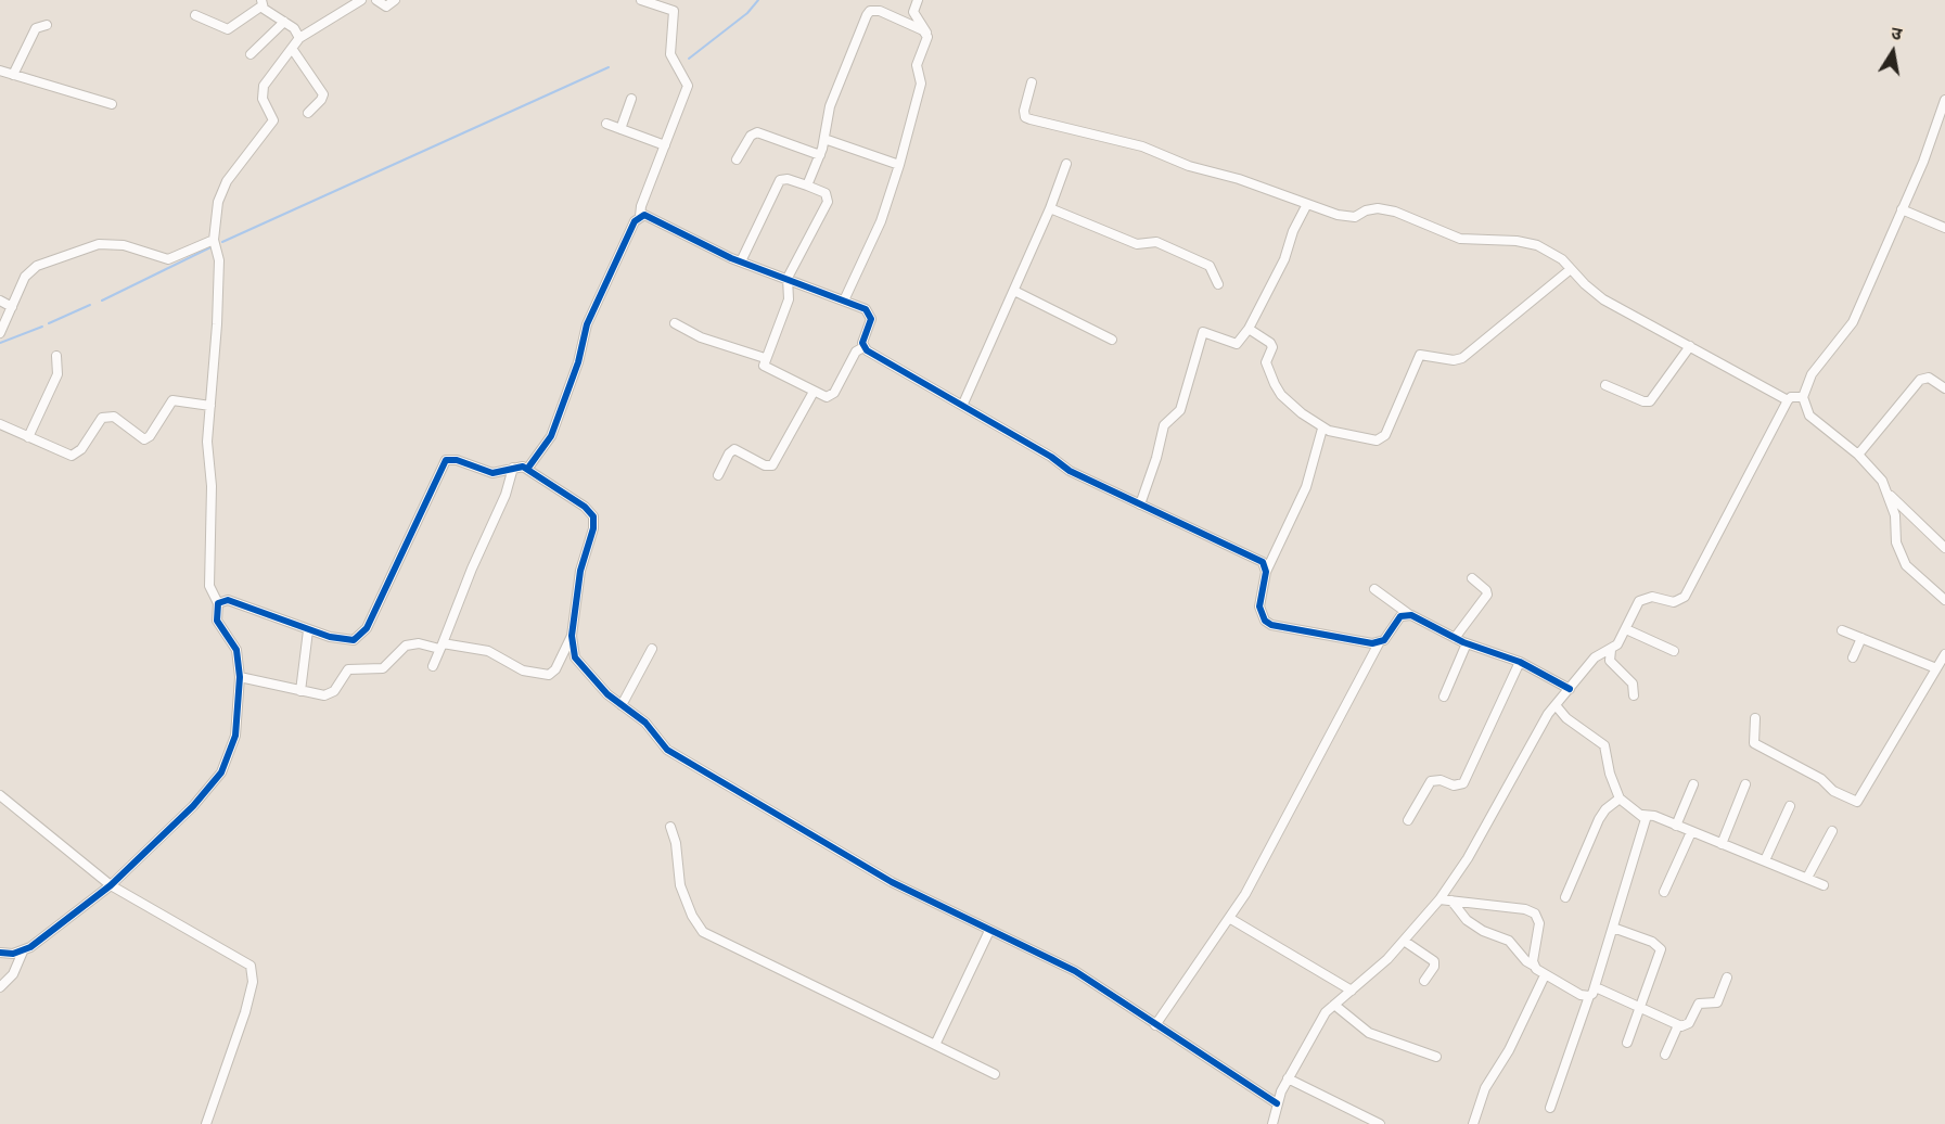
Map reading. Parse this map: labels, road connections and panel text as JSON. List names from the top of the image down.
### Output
{
  "north": "top"
}
